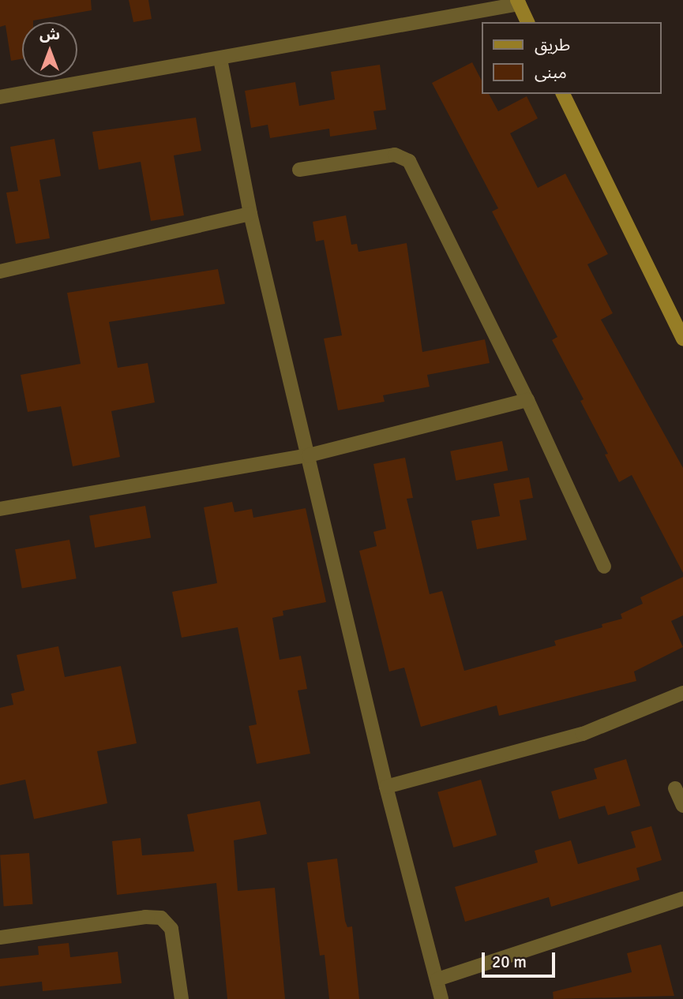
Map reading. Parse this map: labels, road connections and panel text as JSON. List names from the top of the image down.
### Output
{
  "legend": ["طريق", "مبنى"],
  "scale_bar": "20 m",
  "north": "top"
}
